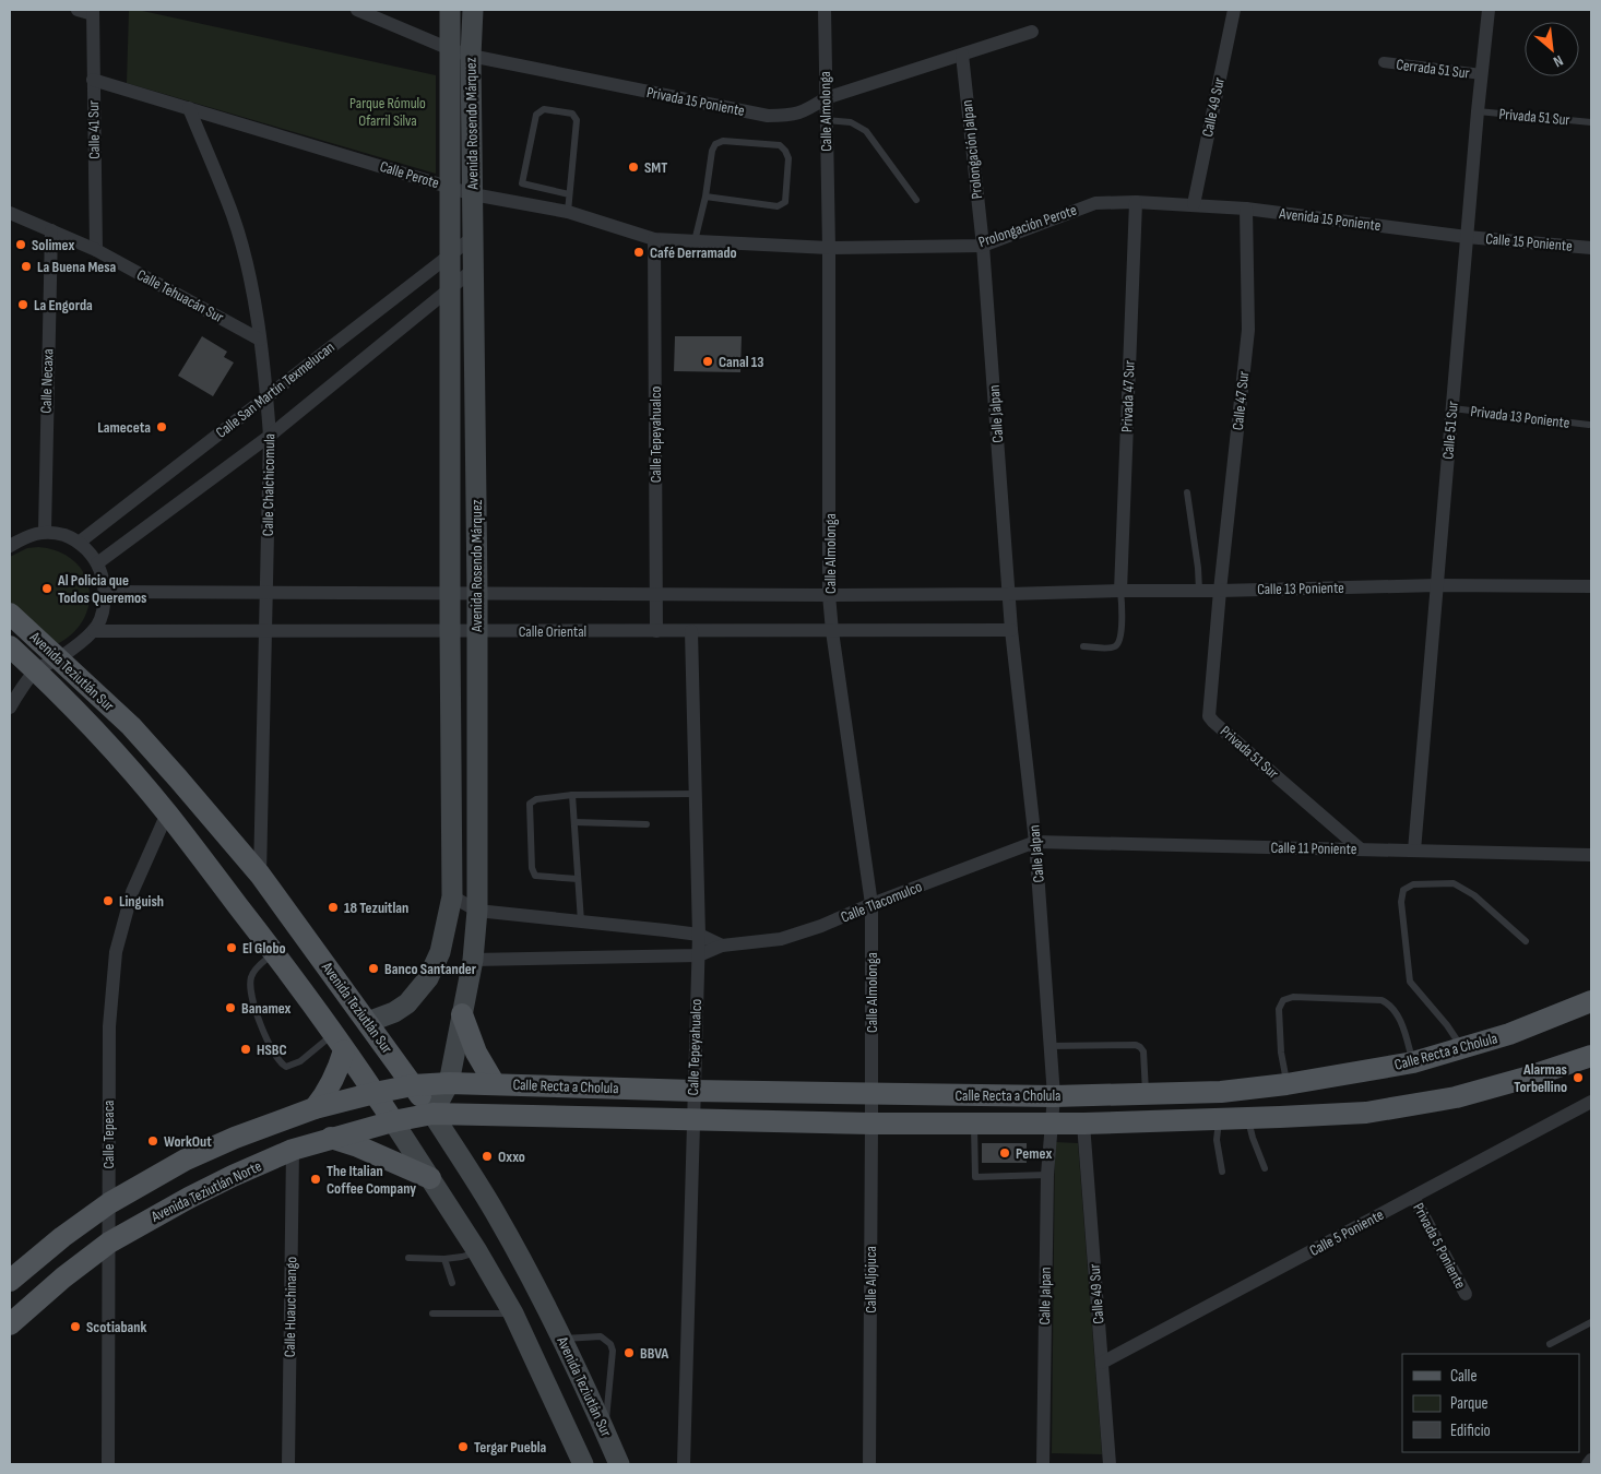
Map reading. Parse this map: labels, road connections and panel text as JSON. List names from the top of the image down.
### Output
{
  "streets": {
    "main road": [
      "Avenida Rosendo Márquez",
      "Avenida Teziutlán Sur",
      "Calle Recta a Cholula",
      "Avenida Teziutlán Norte"
    ],
    "street": [
      "Cerrada 51 Sur",
      "Privada 15 Poniente",
      "Calle 49 Sur",
      "Calle Almolonga",
      "Privada 51 Sur",
      "Calle 41 Sur",
      "Prolongación Jalpan",
      "Calle Perote",
      "Avenida 15 Poniente",
      "Prolongación Perote",
      "Calle 15 Poniente",
      "Calle Tehuacán Sur",
      "Calle Necaxa",
      "Calle San Martín Texmelucan",
      "Privada 47 Sur",
      "Calle 47 Sur",
      "Calle Jalpan",
      "Calle 51 Sur",
      "Calle Tepeyahualco",
      "Calle Chalchicomula",
      "Calle 13 Poniente",
      "Calle Oriental",
      "Calle 11 Poniente",
      "Calle Tlacomulco",
      "Calle Tepeaca",
      "Calle 5 Poniente",
      "Privada 5 Poniente",
      "Calle Aljojuca",
      "Calle Huauchinango"
    ],
    "lane": ["Privada 13 Poniente"]
  },
  "crossings": [
    ["Cerrada 51 Sur", "Calle 51 Sur"],
    ["Privada 15 Poniente", "Calle Almolonga"],
    ["Privada 15 Poniente", "Avenida Rosendo Márquez"],
    ["Privada 15 Poniente", "Prolongación Jalpan"],
    ["Calle 49 Sur", "Avenida 15 Poniente"],
    ["Calle 49 Sur", "Prolongación Perote"],
    ["Calle 49 Sur", "Calle Recta a Cholula"],
    ["Calle 49 Sur", "Calle 5 Poniente"],
    ["Calle Almolonga", "Calle Perote"],
    ["Calle Almolonga", "Prolongación Perote"],
    ["Calle Almolonga", "Calle Oriental"],
    ["Calle Almolonga", "Calle Tlacomulco"],
    ["Calle Almolonga", "Calle Recta a Cholula"],
    ["Calle Almolonga", "Calle Aljojuca"],
    ["Privada 51 Sur", "Calle 47 Sur"],
    ["Privada 51 Sur", "Calle 51 Sur"],
    ["Privada 51 Sur", "Calle 13 Poniente"],
    ["Privada 51 Sur", "Calle 11 Poniente"],
    ["Avenida Rosendo Márquez", "Calle Perote"],
    ["Avenida Rosendo Márquez", "Calle San Martín Texmelucan"],
    ["Avenida Rosendo Márquez", "Calle Oriental"],
    ["Avenida Rosendo Márquez", "Avenida Teziutlán Sur"],
    ["Avenida Rosendo Márquez", "Calle Tlacomulco"],
    ["Avenida Rosendo Márquez", "Calle Recta a Cholula"],
    ["Avenida Rosendo Márquez", "Avenida Teziutlán Norte"],
    ["Calle 41 Sur", "Calle Perote"],
    ["Calle 41 Sur", "Calle Tehuacán Sur"],
    ["Prolongación Jalpan", "Prolongación Perote"],
    ["Prolongación Jalpan", "Calle Jalpan"],
    ["Calle Perote", "Prolongación Perote"],
    ["Calle Perote", "Calle Tepeyahualco"],
    ["Calle Perote", "Calle Chalchicomula"],
    ["Avenida 15 Poniente", "Prolongación Perote"],
    ["Avenida 15 Poniente", "Calle 15 Poniente"],
    ["Avenida 15 Poniente", "Calle 47 Sur"],
    ["Avenida 15 Poniente", "Calle 51 Sur"],
    ["Prolongación Perote", "Privada 47 Sur"],
    ["Prolongación Perote", "Calle Jalpan"],
    ["Calle 15 Poniente", "Calle 51 Sur"],
    ["Calle Tehuacán Sur", "Calle Necaxa"],
    ["Calle Tehuacán Sur", "Calle Chalchicomula"],
    ["Calle San Martín Texmelucan", "Calle Chalchicomula"],
    ["Privada 47 Sur", "Calle 13 Poniente"],
    ["Calle 47 Sur", "Calle 13 Poniente"],
    ["Calle Jalpan", "Calle 13 Poniente"],
    ["Calle Jalpan", "Calle Oriental"],
    ["Calle Jalpan", "Calle 11 Poniente"],
    ["Calle Jalpan", "Calle Tlacomulco"],
    ["Calle Jalpan", "Calle Recta a Cholula"],
    ["Privada 13 Poniente", "Calle 51 Sur"],
    ["Calle 51 Sur", "Calle 13 Poniente"],
    ["Calle 51 Sur", "Calle 11 Poniente"],
    ["Calle Tepeyahualco", "Calle Oriental"],
    ["Calle Tepeyahualco", "Calle Tlacomulco"],
    ["Calle Tepeyahualco", "Calle Recta a Cholula"],
    ["Calle Chalchicomula", "Calle Oriental"],
    ["Calle Chalchicomula", "Avenida Teziutlán Sur"],
    ["Avenida Teziutlán Sur", "Calle Recta a Cholula"],
    ["Avenida Teziutlán Sur", "Calle Tepeaca"],
    ["Avenida Teziutlán Sur", "Avenida Teziutlán Norte"],
    ["Calle 11 Poniente", "Calle Tlacomulco"],
    ["Calle Recta a Cholula", "Avenida Teziutlán Norte"],
    ["Calle Recta a Cholula", "Calle Aljojuca"],
    ["Calle Tepeaca", "Avenida Teziutlán Norte"],
    ["Avenida Teziutlán Norte", "Calle Huauchinango"],
    ["Calle 5 Poniente", "Privada 5 Poniente"]
  ],
  "parks": ["Parque Rómulo Ofarril Silva"],
  "places": [
    "SMT",
    "Solimex",
    "Café Derramado",
    "La Buena Mesa",
    "La Engorda",
    "Canal 13",
    "Lameceta",
    "Al Policia que Todos Queremos",
    "Linguish",
    "18 Tezuitlan",
    "El Globo",
    "Banco Santander",
    "Banamex",
    "HSBC",
    "Alarmas Torbellino",
    "WorkOut",
    "Pemex",
    "Oxxo",
    "The Italian Coffee Company",
    "Scotiabank",
    "BBVA",
    "Tergar Puebla"
  ],
  "legend": ["Calle", "Parque", "Edificio"],
  "north": "bottom right"
}
